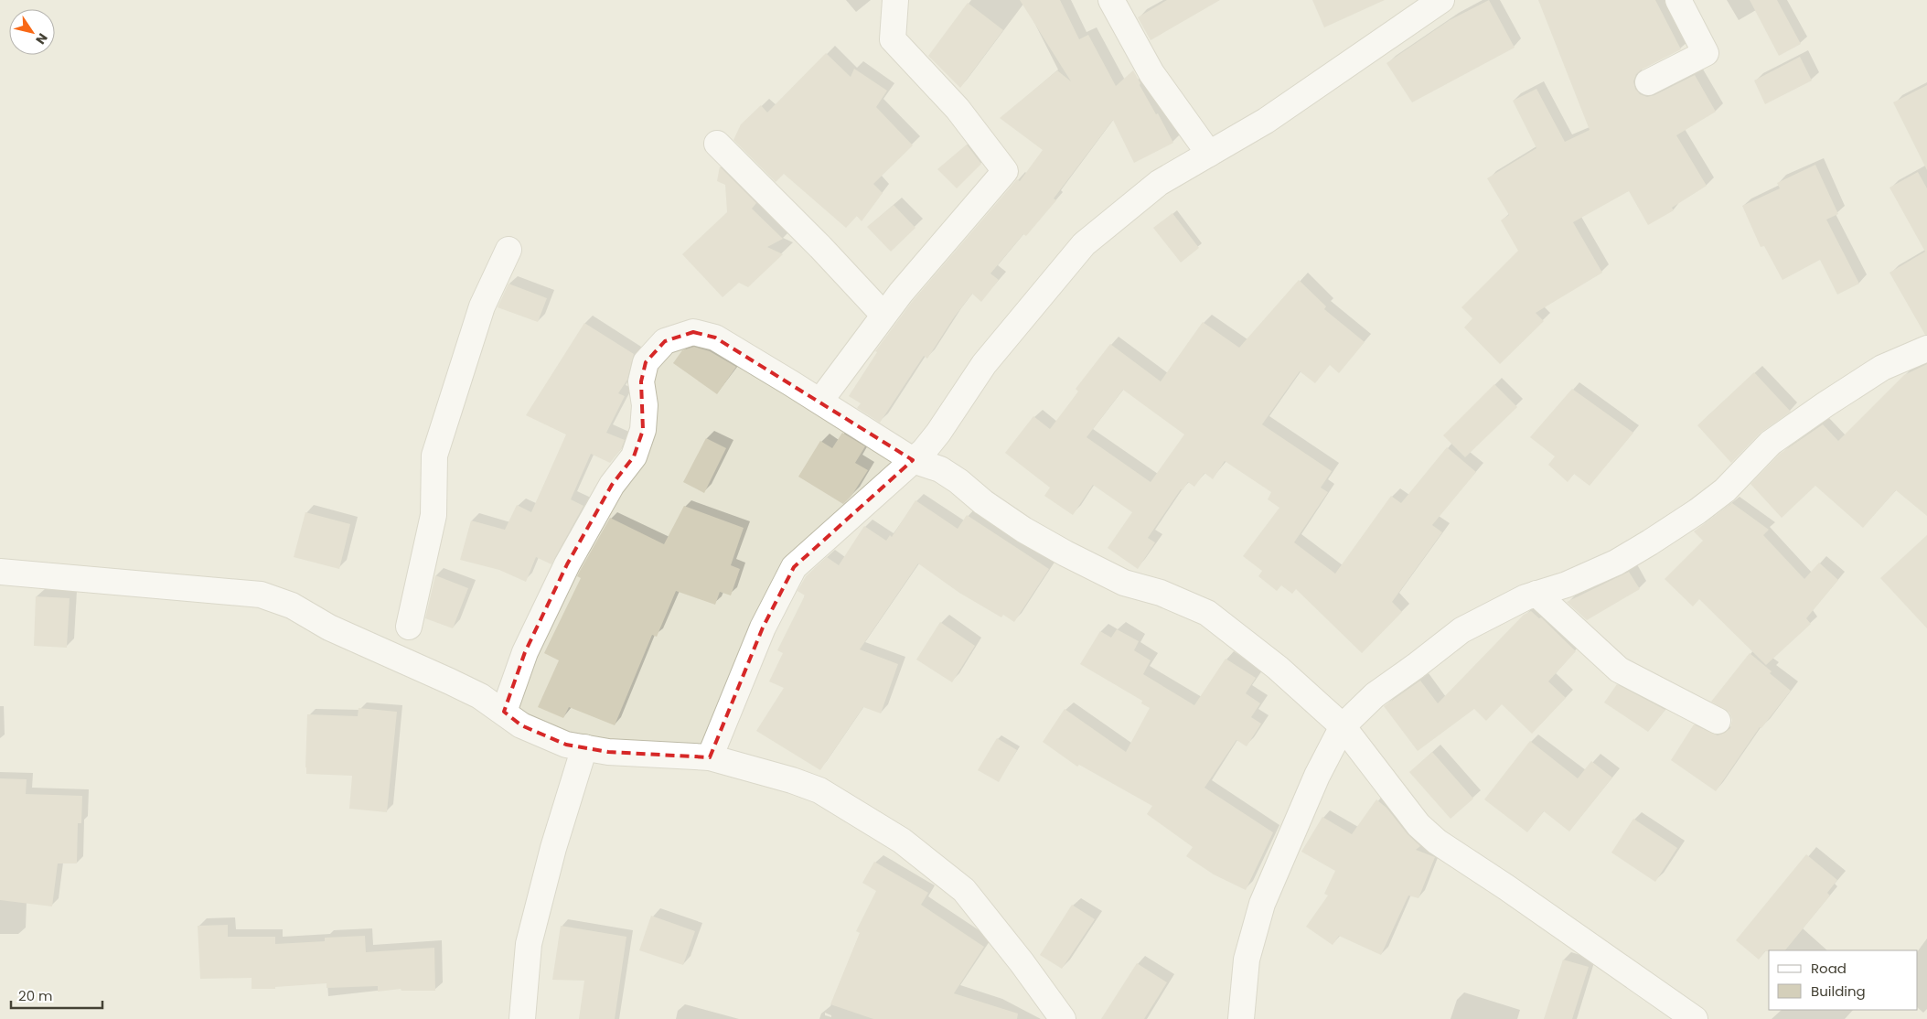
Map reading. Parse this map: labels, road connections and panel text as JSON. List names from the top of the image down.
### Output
{
  "legend": ["Road", "Building"],
  "scale_bar": "20 m",
  "north": "bottom right"
}
